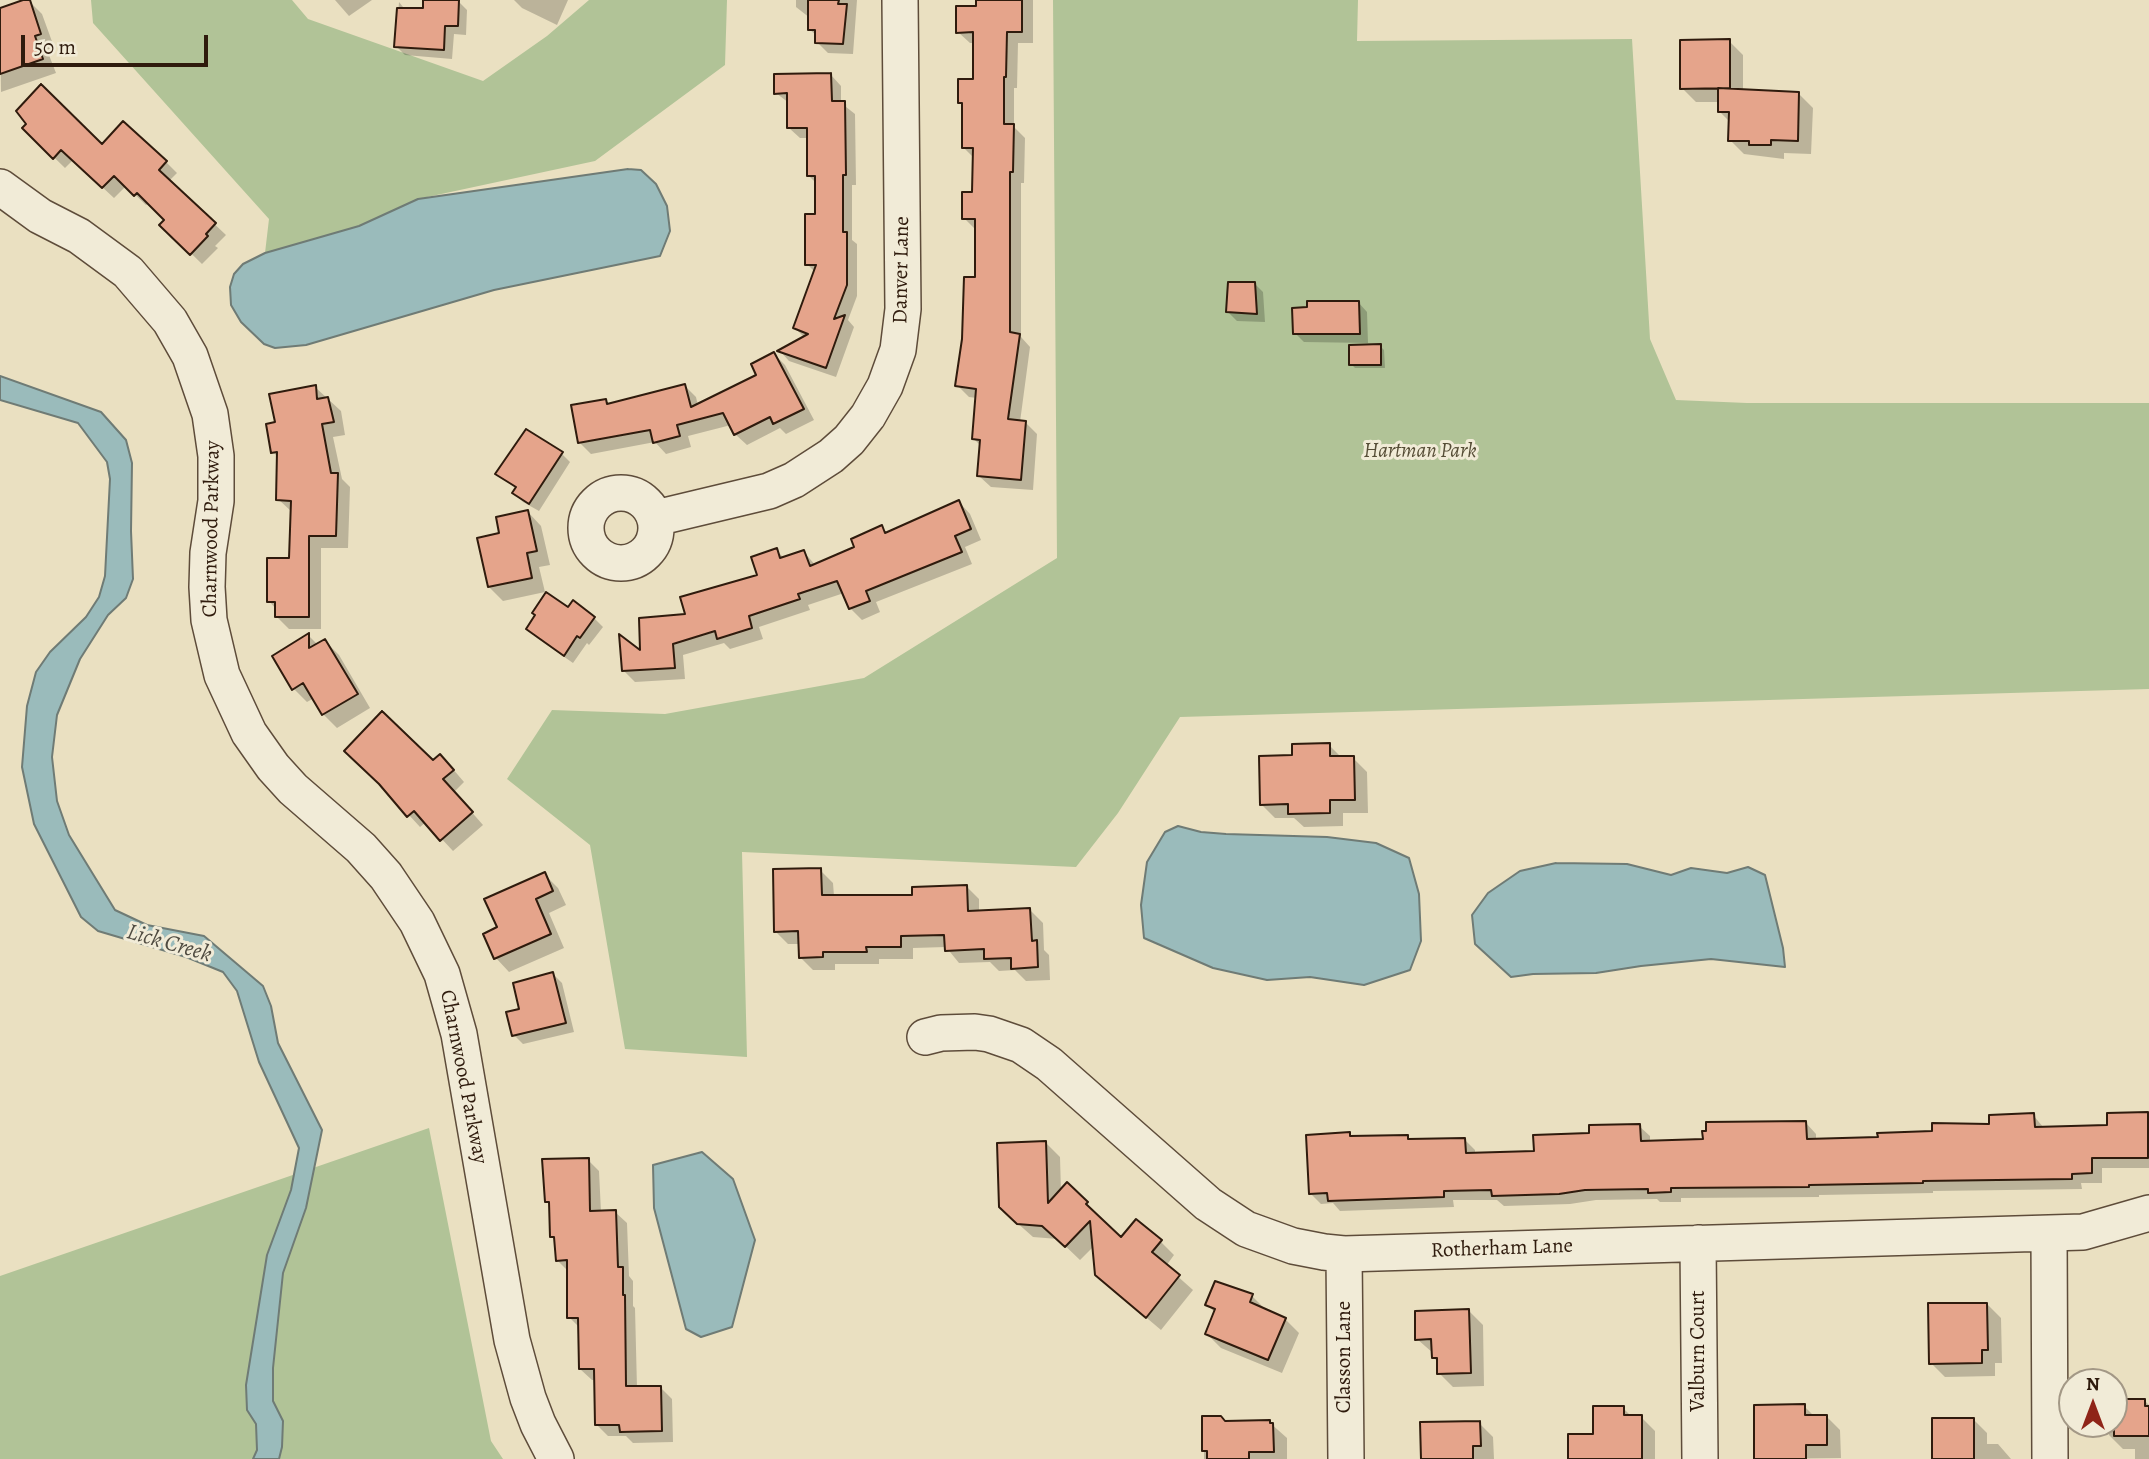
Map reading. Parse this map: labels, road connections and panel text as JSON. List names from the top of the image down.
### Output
{
  "streets": {
    "street": [
      "Danver Lane",
      "Charnwood Parkway",
      "Rotherham Lane",
      "Valburn Court",
      "Classon Lane"
    ]
  },
  "crossings": [
    ["Rotherham Lane", "Valburn Court"],
    ["Rotherham Lane", "Classon Lane"]
  ],
  "water": ["Lick Creek"],
  "parks": ["Hartman Park"],
  "scale_bar": "50 m",
  "north": "top"
}
